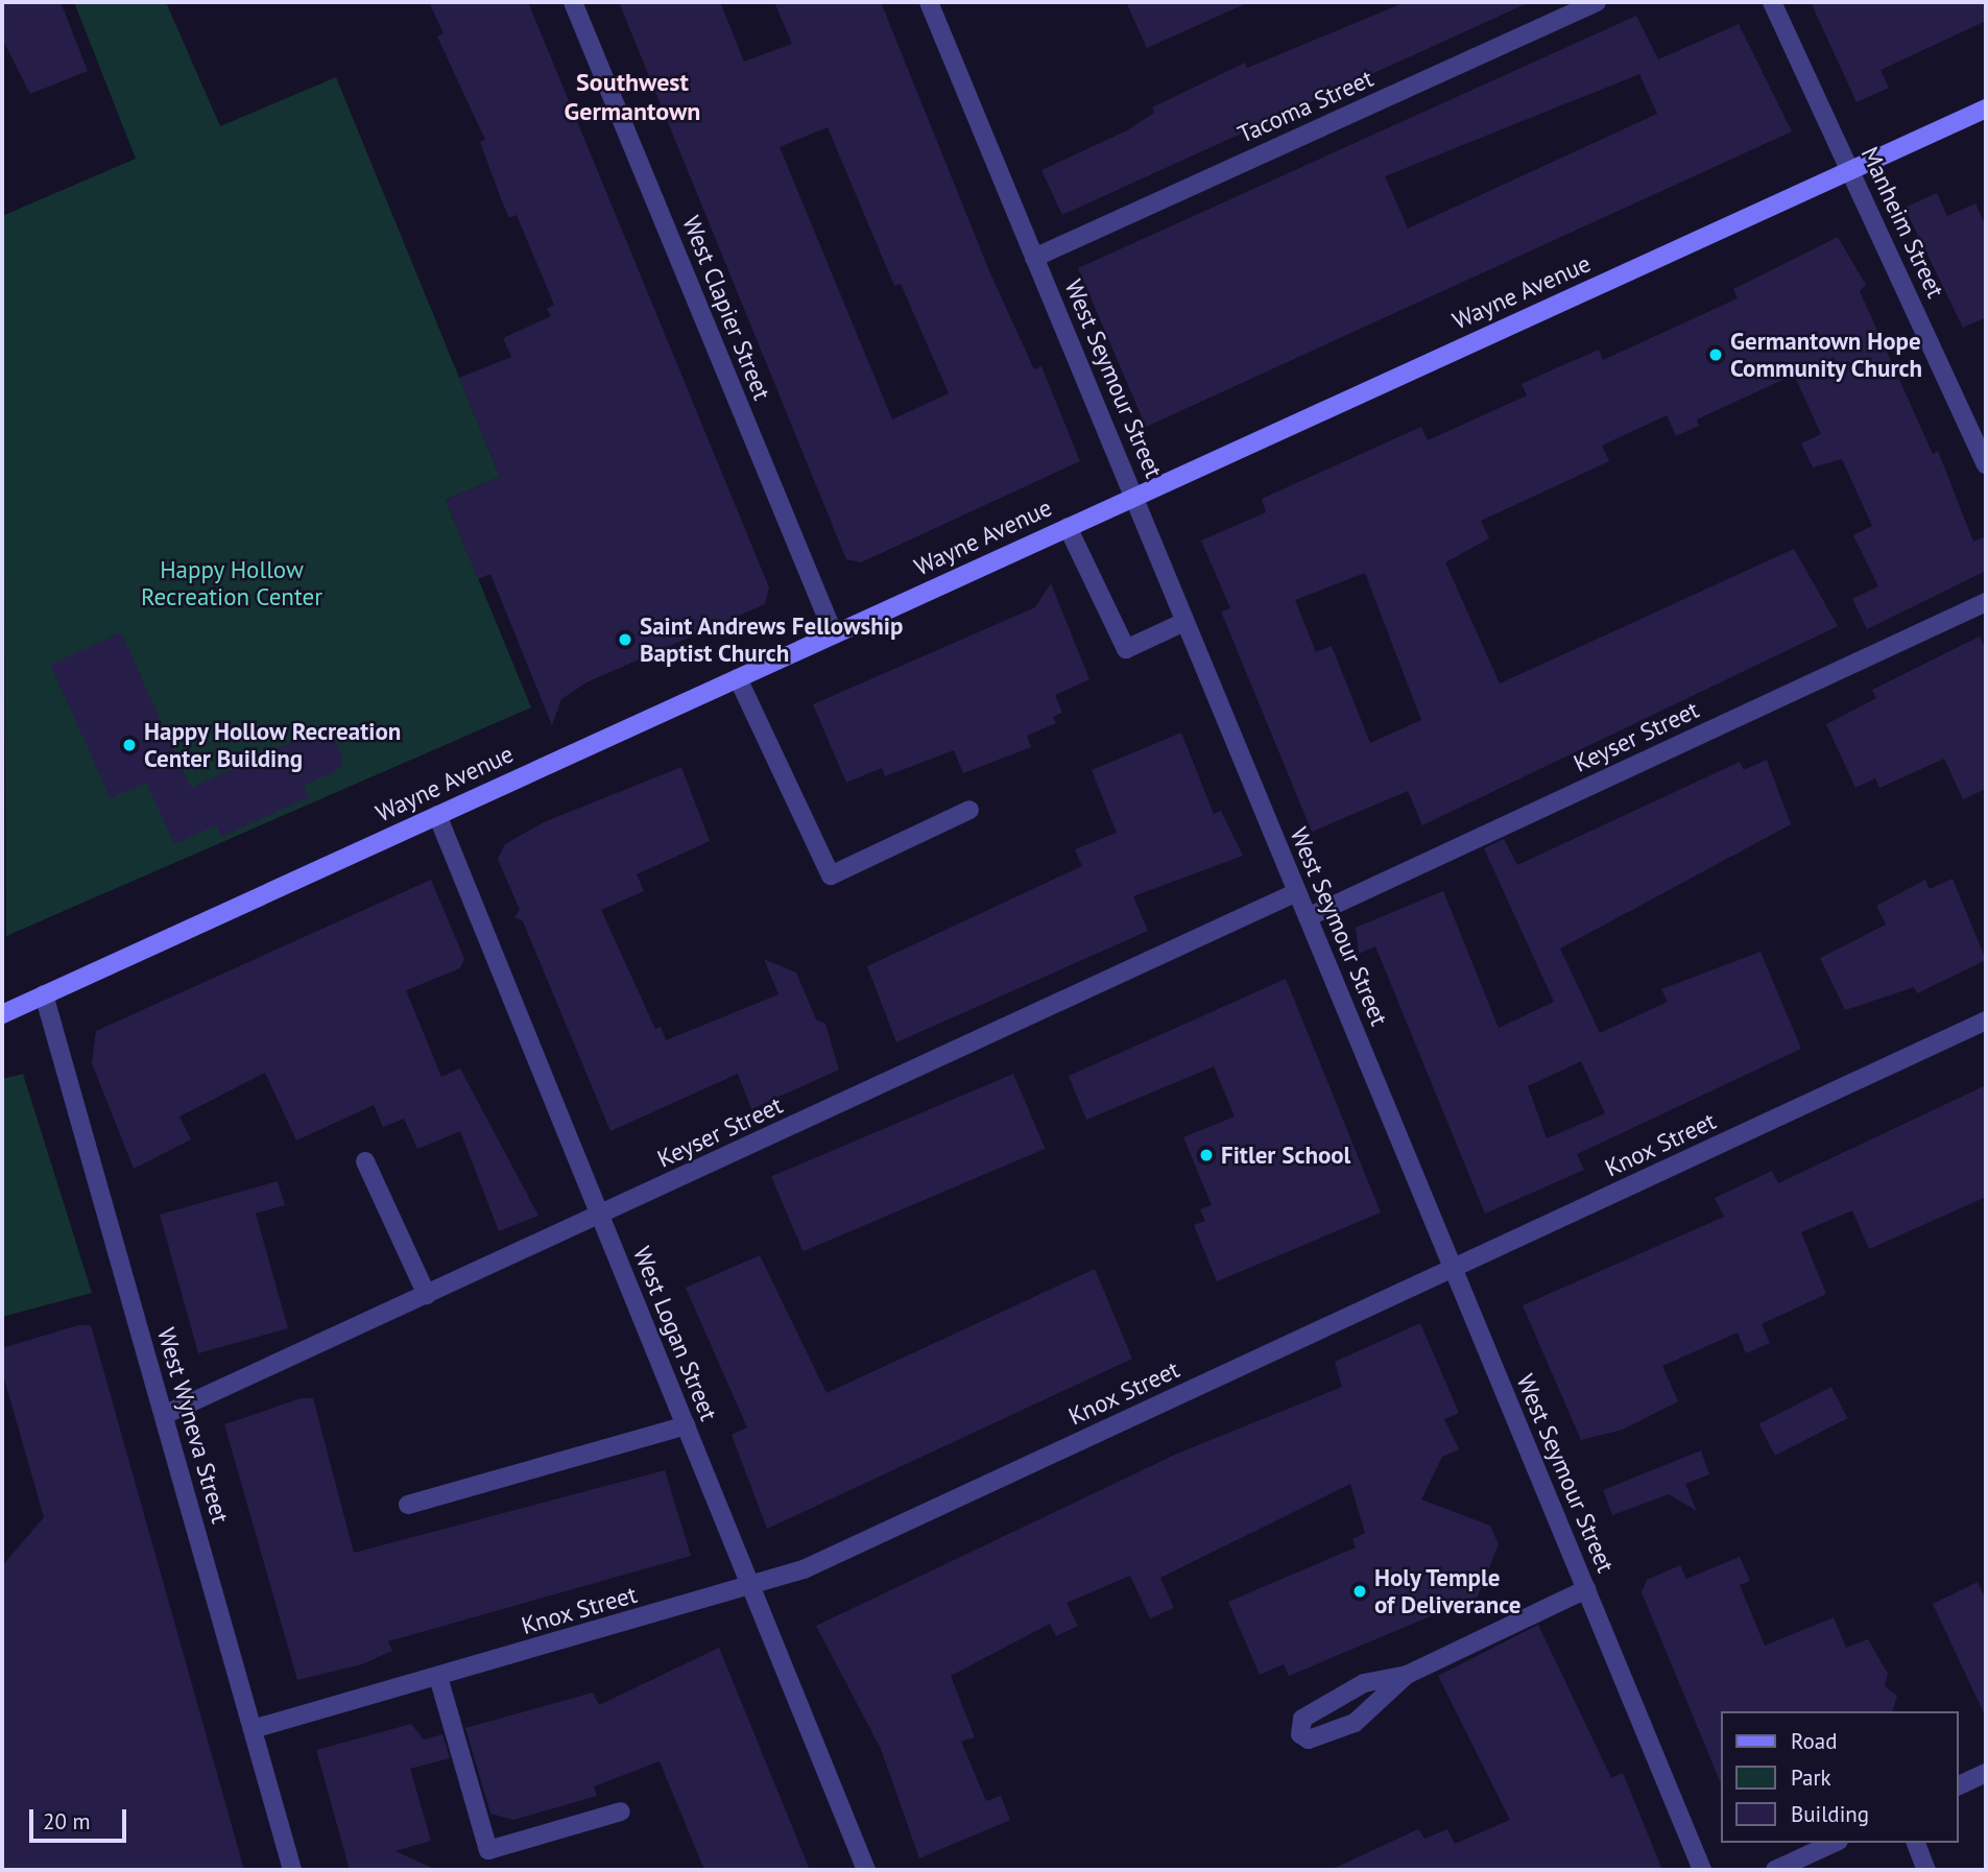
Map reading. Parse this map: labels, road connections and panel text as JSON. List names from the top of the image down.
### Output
{
  "streets": {
    "main road": ["Wayne Avenue"],
    "street": [
      "Tacoma Street",
      "Manheim Street",
      "West Clapier Street",
      "West Seymour Street",
      "Keyser Street",
      "Knox Street",
      "West Logan Street",
      "West Wyneva Street"
    ]
  },
  "crossings": [
    ["Tacoma Street", "West Seymour Street"],
    ["Manheim Street", "Wayne Avenue"],
    ["Wayne Avenue", "West Clapier Street"],
    ["Wayne Avenue", "West Seymour Street"],
    ["Wayne Avenue", "West Logan Street"],
    ["Wayne Avenue", "West Wyneva Street"],
    ["West Seymour Street", "Keyser Street"],
    ["West Seymour Street", "Knox Street"],
    ["Keyser Street", "West Logan Street"],
    ["Keyser Street", "West Wyneva Street"],
    ["Knox Street", "West Logan Street"],
    ["Knox Street", "West Wyneva Street"]
  ],
  "districts": ["Southwest Germantown"],
  "parks": ["Happy Hollow Recreation Center"],
  "places": [
    "Germantown Hope Community Church",
    "Saint Andrews Fellowship Baptist Church",
    "Happy Hollow Recreation Center Building",
    "Fitler School",
    "Holy Temple of Deliverance"
  ],
  "legend": ["Road", "Park", "Building"],
  "scale_bar": "20 m"
}
